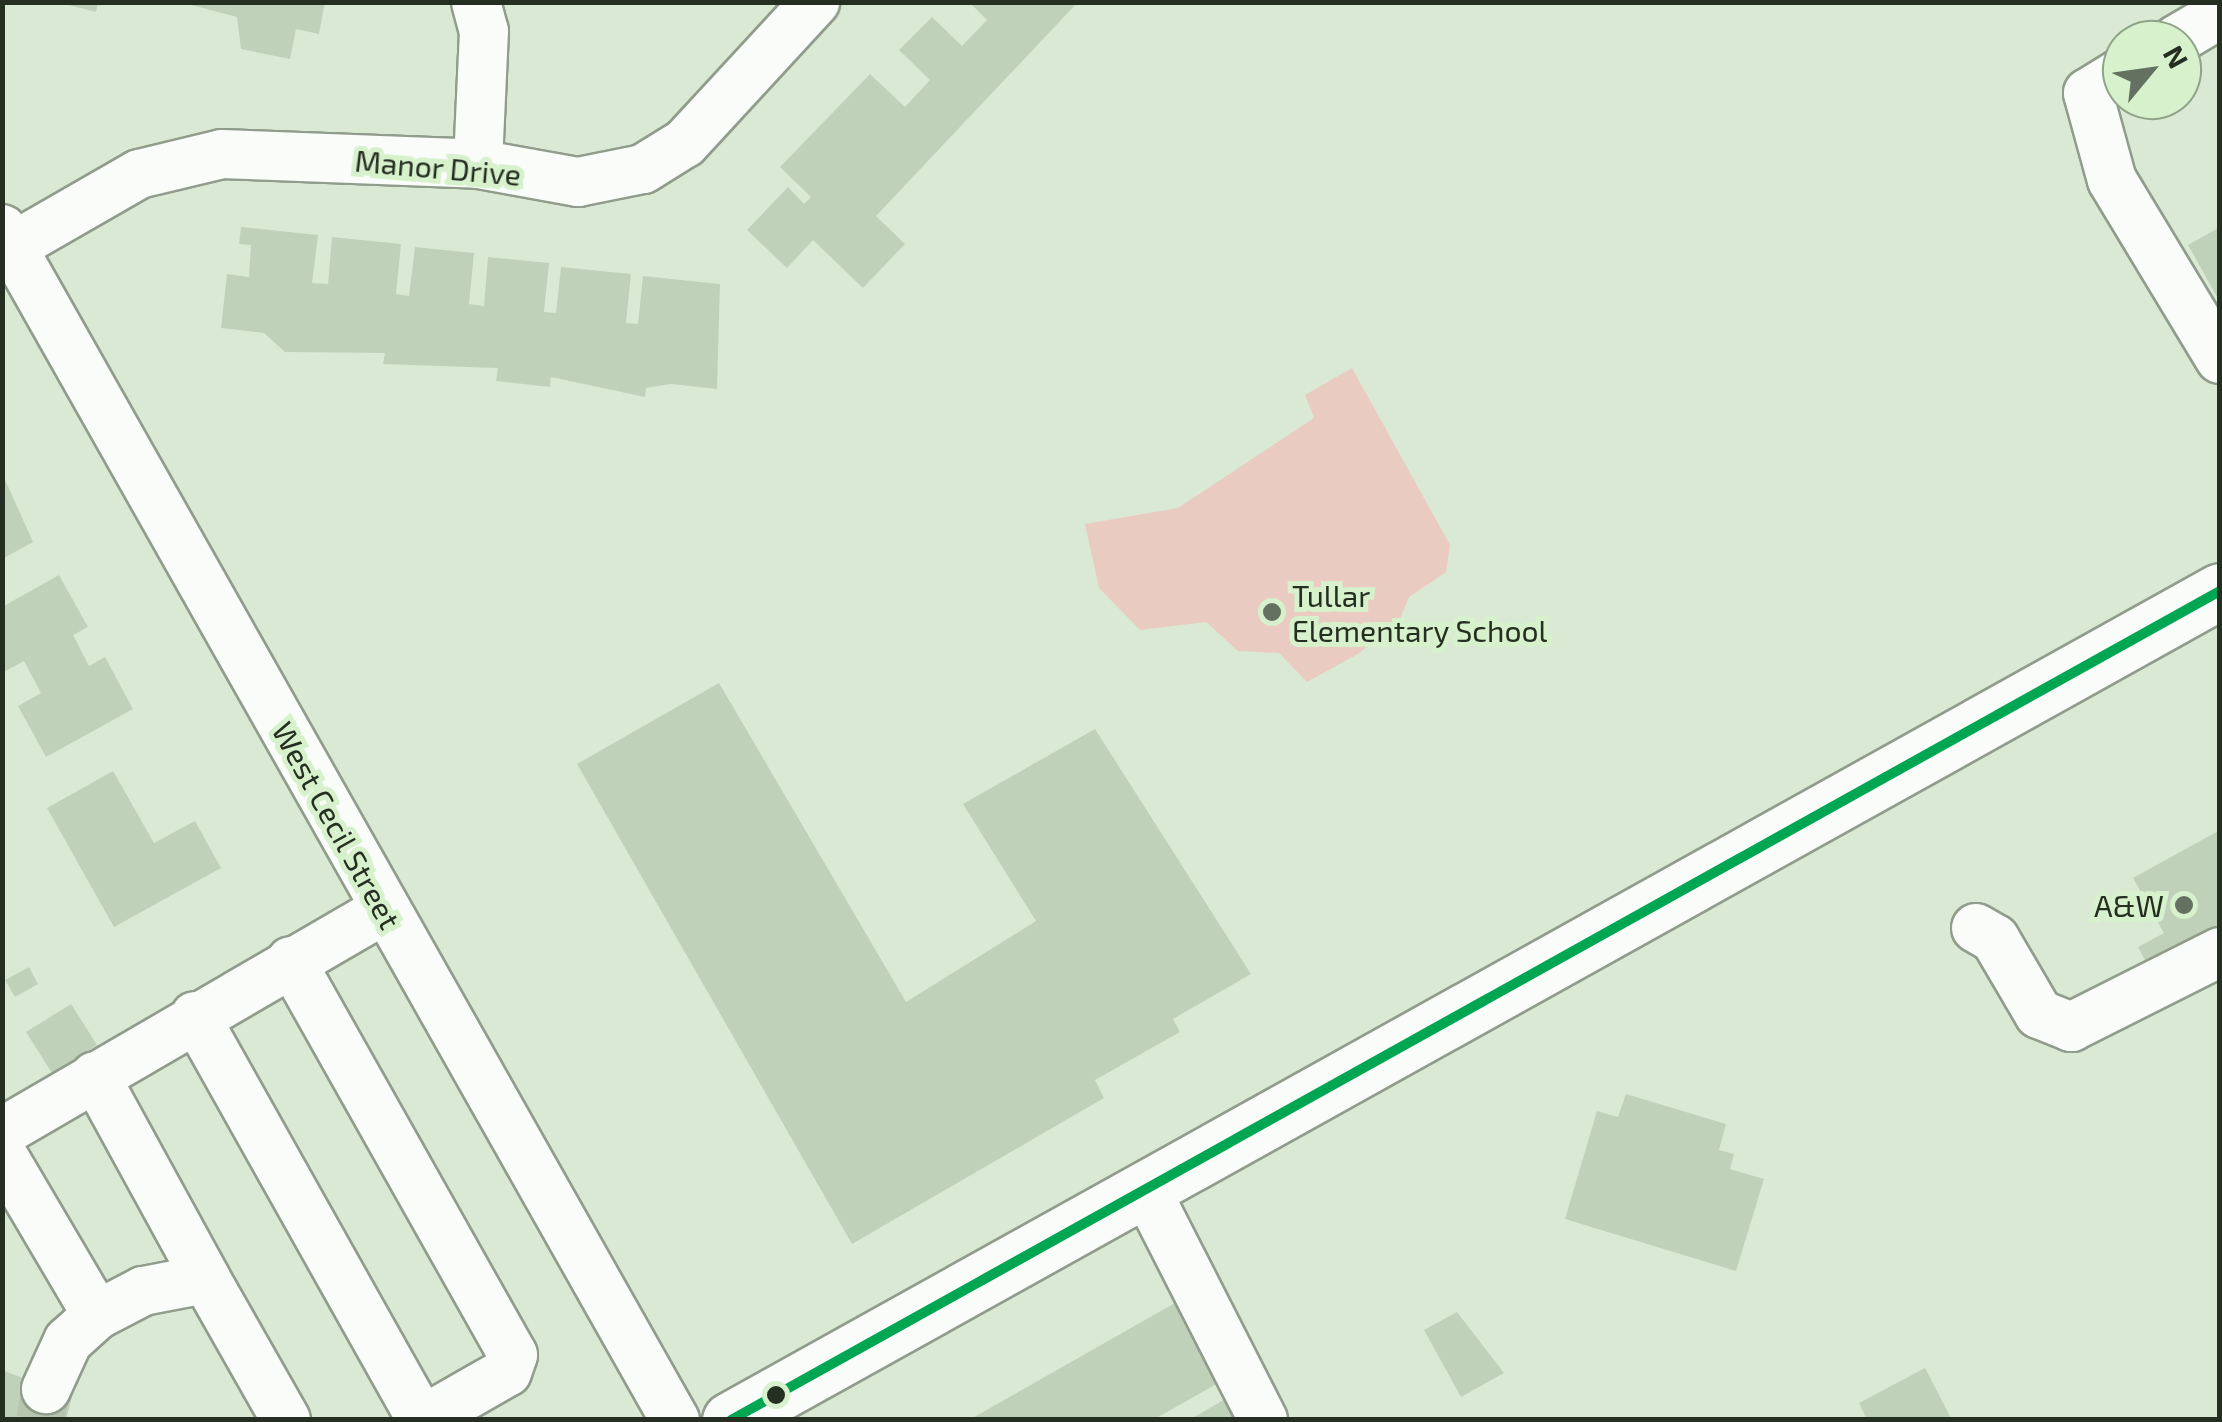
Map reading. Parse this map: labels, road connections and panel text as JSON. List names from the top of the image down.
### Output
{
  "streets": {
    "street": ["Manor Drive", "West Cecil Street"]
  },
  "crossings": [
    ["Manor Drive", "West Cecil Street"]
  ],
  "places": ["Tullar Elementary School", "A&W"],
  "north": "top right"
}
